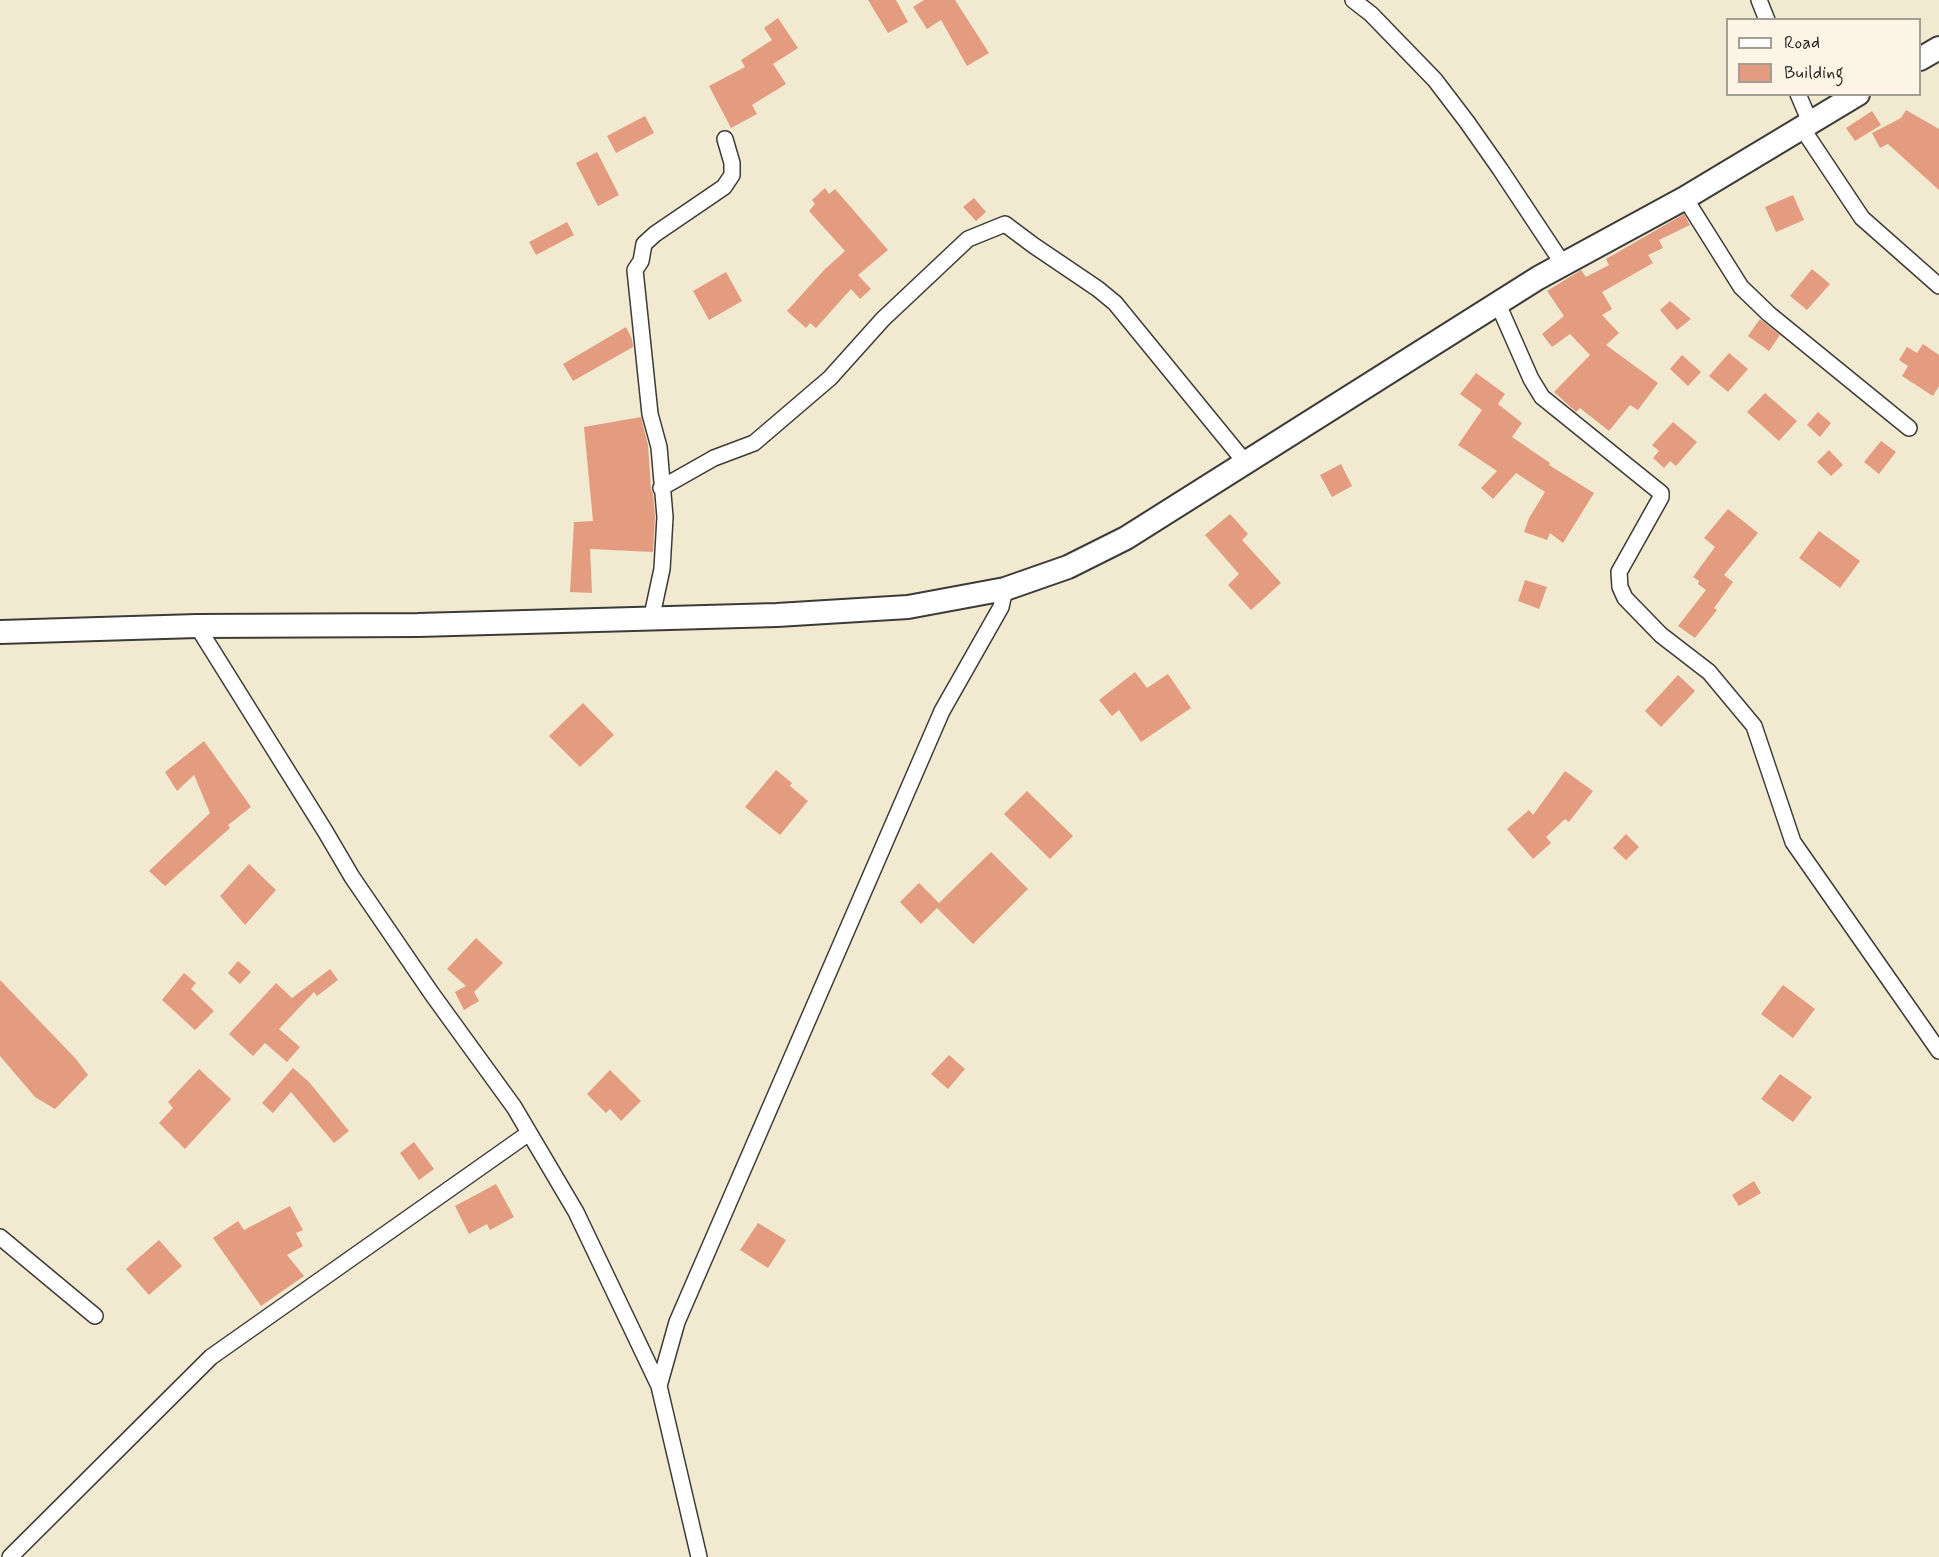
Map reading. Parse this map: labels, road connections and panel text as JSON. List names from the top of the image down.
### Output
{
  "legend": ["Road", "Building"]
}
